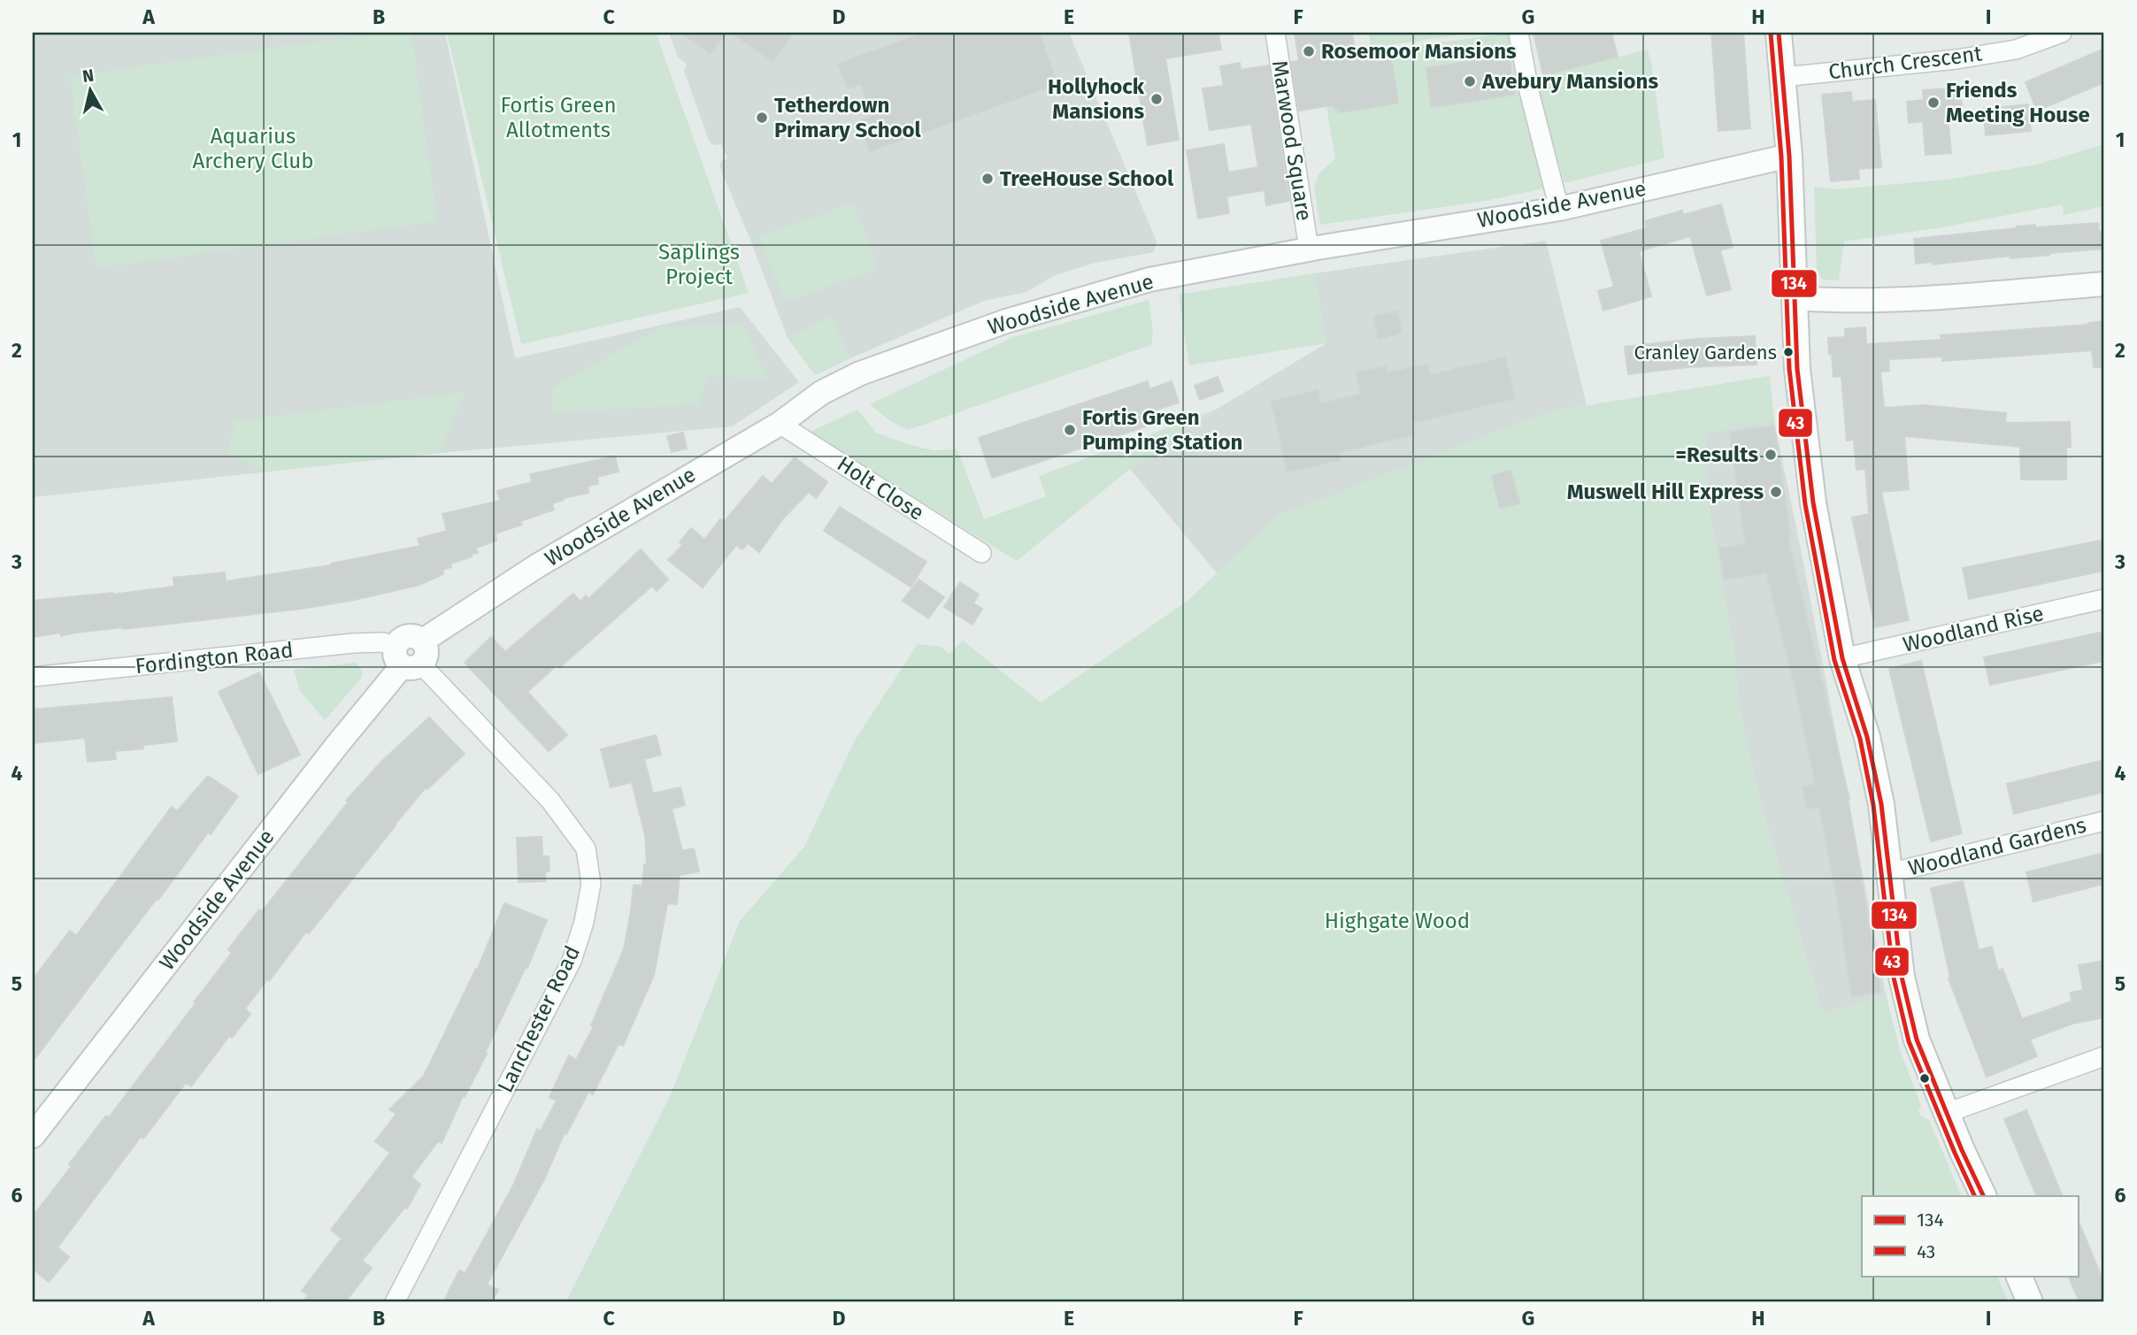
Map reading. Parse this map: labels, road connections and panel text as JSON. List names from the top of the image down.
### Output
{
  "streets": {
    "street": [
      "Church Crescent",
      "Marwood Square",
      "Woodside Avenue",
      "Holt Close",
      "Woodland Rise",
      "Fordington Road",
      "Woodland Gardens",
      "Lanchester Road"
    ]
  },
  "crossings": [
    ["Marwood Square", "Woodside Avenue"],
    ["Woodside Avenue", "Holt Close"],
    ["Woodside Avenue", "Fordington Road"],
    ["Woodside Avenue", "Lanchester Road"],
    ["Fordington Road", "Lanchester Road"]
  ],
  "parks": [
    "Fortis Green Allotments",
    "Aquarius Archery Club",
    "Saplings Project",
    "Highgate Wood"
  ],
  "places": [
    "Rosemoor Mansions",
    "Avebury Mansions",
    "Hollyhock Mansions",
    "Friends Meeting House",
    "Tetherdown Primary School",
    "TreeHouse School",
    "Cranley Gardens",
    "Fortis Green Pumping Station",
    "=Results",
    "Muswell Hill Express"
  ],
  "lines": ["transit line 134", "transit line 43"],
  "legend": ["134", "43"],
  "north": "top",
  "grid": {
    "columns": [
      "A",
      "B",
      "C",
      "D",
      "E",
      "F",
      "G",
      "H",
      "I"
    ],
    "rows": [
      "1",
      "2",
      "3",
      "4",
      "5",
      "6"
    ]
  }
}
